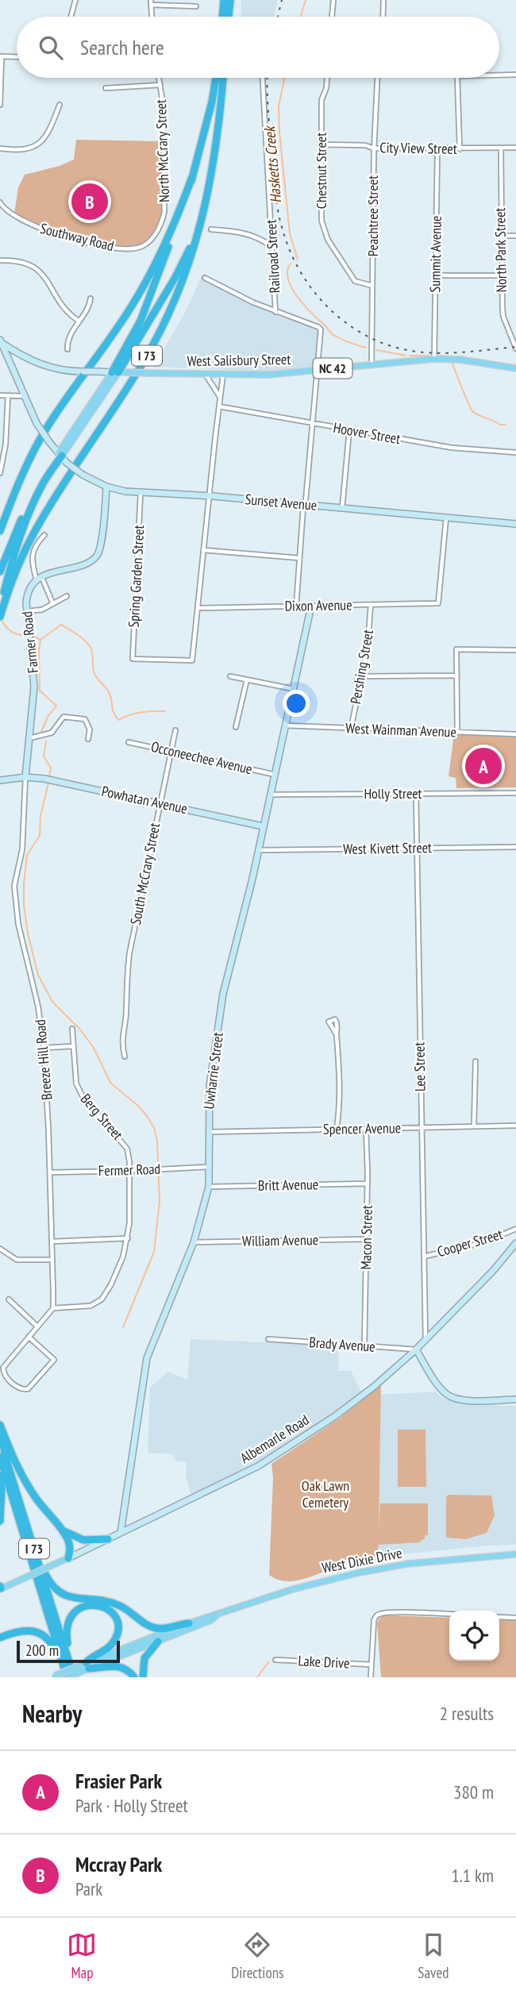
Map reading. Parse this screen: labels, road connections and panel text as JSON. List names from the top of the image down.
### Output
{
  "streets": {
    "highway": ["I 73"],
    "main road": [
      "West Salisbury Street",
      "NC 42",
      "Albemarle Road",
      "West Dixie Drive"
    ],
    "street": [
      "City View Street",
      "North McCrary Street",
      "Chestnut Street",
      "Peachtree Street",
      "Southway Road",
      "North Park Street",
      "Summit Avenue",
      "Railroad Street",
      "Hoover Street",
      "Sunset Avenue",
      "Spring Garden Street",
      "Dixon Avenue",
      "Farmer Road",
      "Pershing Street",
      "West Wainman Avenue",
      "Occoneechee Avenue",
      "Holly Street",
      "Powhatan Avenue",
      "West Kivett Street",
      "South McCrary Street",
      "Breeze Hill Road",
      "Lee Street",
      "Uwharrie Street",
      "Berg Street",
      "Spencer Avenue",
      "Fermer Road",
      "Britt Avenue",
      "Macon Street",
      "William Avenue",
      "Cooper Street",
      "Brady Avenue",
      "Lake Drive"
    ]
  },
  "crossings": [
    ["City View Street", "Chestnut Street"],
    ["City View Street", "Peachtree Street"],
    ["City View Street", "North Park Street"],
    ["City View Street", "Summit Avenue"],
    ["North McCrary Street", "Southway Road"],
    ["Chestnut Street", "Peachtree Street"],
    ["Peachtree Street", "West Salisbury Street"],
    ["Summit Avenue", "West Salisbury Street"],
    ["I 73", "West Dixie Drive"],
    ["West Salisbury Street", "Sunset Avenue"],
    ["Sunset Avenue", "Spring Garden Street"],
    ["Sunset Avenue", "Dixon Avenue"],
    ["Spring Garden Street", "Dixon Avenue"],
    ["Dixon Avenue", "Pershing Street"],
    ["Dixon Avenue", "Uwharrie Street"],
    ["Farmer Road", "Powhatan Avenue"],
    ["Farmer Road", "Breeze Hill Road"],
    ["Pershing Street", "West Wainman Avenue"],
    ["West Wainman Avenue", "Uwharrie Street"],
    ["Occoneechee Avenue", "South McCrary Street"],
    ["Occoneechee Avenue", "Uwharrie Street"],
    ["Holly Street", "Lee Street"],
    ["Holly Street", "Uwharrie Street"],
    ["Powhatan Avenue", "South McCrary Street"],
    ["Powhatan Avenue", "Breeze Hill Road"],
    ["Powhatan Avenue", "Uwharrie Street"],
    ["West Kivett Street", "Lee Street"],
    ["West Kivett Street", "Uwharrie Street"],
    ["Breeze Hill Road", "Berg Street"],
    ["Breeze Hill Road", "Fermer Road"],
    ["Lee Street", "Spencer Avenue"],
    ["Lee Street", "Cooper Street"],
    ["Lee Street", "Albemarle Road"],
    ["Uwharrie Street", "Spencer Avenue"],
    ["Uwharrie Street", "Fermer Road"],
    ["Uwharrie Street", "Britt Avenue"],
    ["Uwharrie Street", "William Avenue"],
    ["Uwharrie Street", "Albemarle Road"],
    ["Berg Street", "Fermer Road"],
    ["Spencer Avenue", "Macon Street"],
    ["Britt Avenue", "Macon Street"],
    ["Macon Street", "William Avenue"],
    ["Macon Street", "Brady Avenue"],
    ["Brady Avenue", "Albemarle Road"]
  ],
  "water": ["Hasketts Creek"],
  "parks": ["Oak Lawn Cemetery"],
  "scale_bar": "200 m",
  "page": {
    "search": "Search here",
    "pins": ["B", "A"],
    "scale": "200 m",
    "heading": ["Nearby", "2 results"],
    "list": [
      {
        "mark": "A",
        "name": "Frasier Park",
        "note": "Park · Holly Street",
        "value": "380 m"
      },
      {
        "mark": "B",
        "name": "Mccray Park",
        "note": "Park",
        "value": "1.1 km"
      }
    ],
    "nav": ["Map", "Directions", "Saved"]
  }
}
